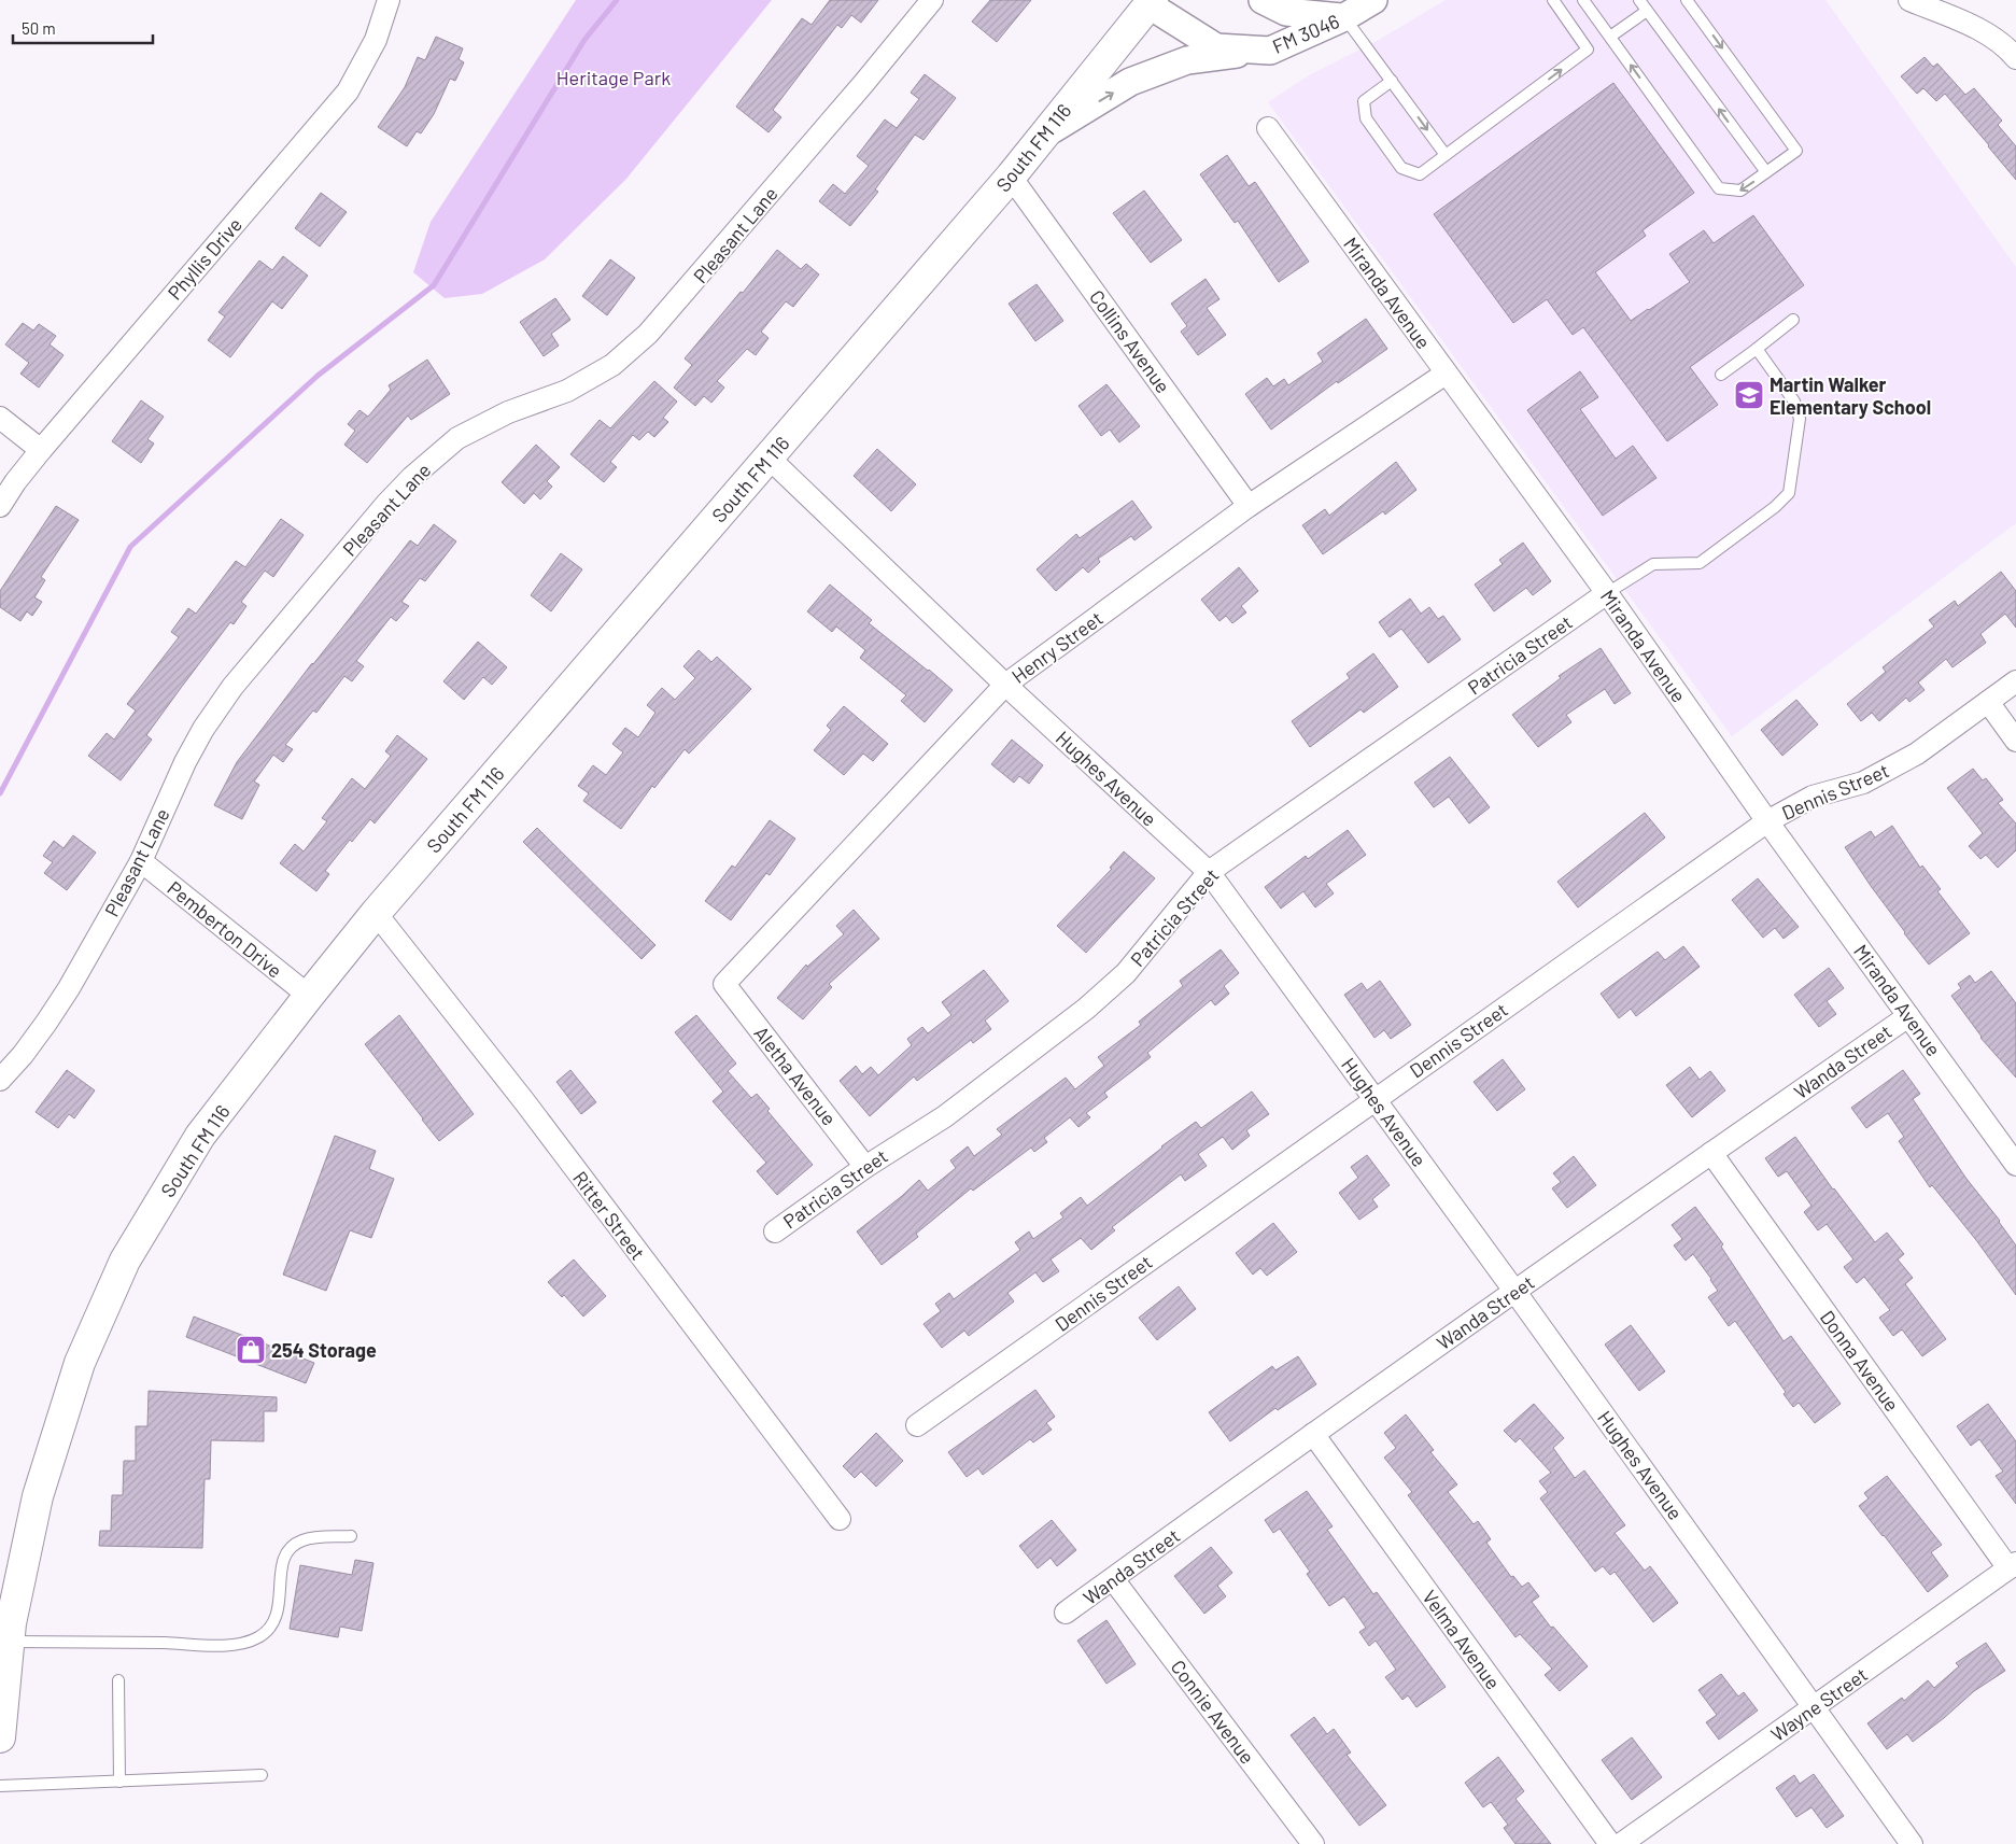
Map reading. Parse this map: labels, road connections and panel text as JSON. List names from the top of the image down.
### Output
{
  "streets": {
    "main road": ["South FM 116"],
    "street": [
      "FM 3046",
      "Pleasant Lane",
      "Phyllis Drive",
      "Miranda Avenue",
      "Collins Avenue",
      "Henry Street",
      "Patricia Street",
      "Hughes Avenue",
      "Dennis Street",
      "Pemberton Drive",
      "Wanda Street",
      "Aletha Avenue",
      "Ritter Street",
      "Donna Avenue",
      "Velma Avenue",
      "Wayne Street",
      "Connie Avenue"
    ]
  },
  "crossings": [
    ["FM 3046", "South FM 116"],
    ["South FM 116", "Collins Avenue"],
    ["South FM 116", "Hughes Avenue"],
    ["South FM 116", "Pemberton Drive"],
    ["South FM 116", "Ritter Street"],
    ["Pleasant Lane", "Pemberton Drive"],
    ["Miranda Avenue", "Henry Street"],
    ["Miranda Avenue", "Patricia Street"],
    ["Miranda Avenue", "Dennis Street"],
    ["Miranda Avenue", "Wanda Street"],
    ["Collins Avenue", "Henry Street"],
    ["Henry Street", "Hughes Avenue"],
    ["Henry Street", "Aletha Avenue"],
    ["Patricia Street", "Hughes Avenue"],
    ["Patricia Street", "Aletha Avenue"],
    ["Hughes Avenue", "Dennis Street"],
    ["Hughes Avenue", "Wanda Street"],
    ["Hughes Avenue", "Wayne Street"],
    ["Wanda Street", "Donna Avenue"],
    ["Wanda Street", "Velma Avenue"],
    ["Wanda Street", "Connie Avenue"],
    ["Donna Avenue", "Wayne Street"]
  ],
  "parks": ["Heritage Park"],
  "places": {
    "school or university": ["Martin Walker Elementary School"],
    "shop": ["254 Storage"]
  },
  "scale_bar": "50 m"
}
